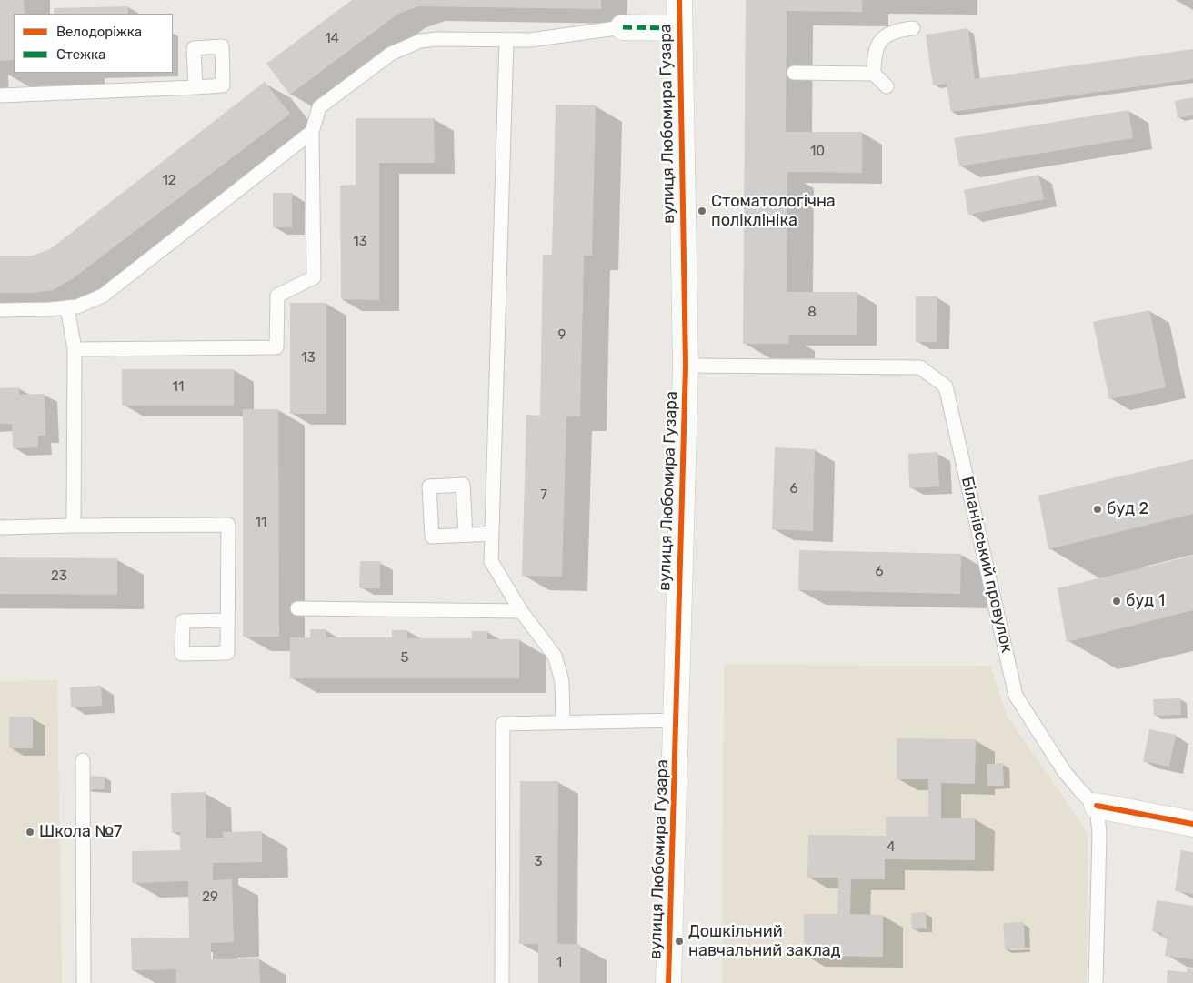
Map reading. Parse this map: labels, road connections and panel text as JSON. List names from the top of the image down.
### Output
{
  "streets": {
    "street": ["вулиця Любомира Гузара"],
    "lane": ["Біланівський провулок"]
  },
  "crossings": [
    ["вулиця Любомира Гузара", "Біланівський провулок"]
  ],
  "places": [
    "Стоматологічна поліклініка",
    "буд 2",
    "буд 1",
    "Школа №7",
    "Дошкільний навчальний заклад"
  ],
  "house_numbers": [
    "14",
    "10",
    "12",
    "13",
    "8",
    "9",
    "13",
    "11",
    "6",
    "7",
    "11",
    "6",
    "23",
    "5",
    "4",
    "3",
    "29",
    "1"
  ],
  "legend": ["Велодоріжка", "Стежка"]
}
